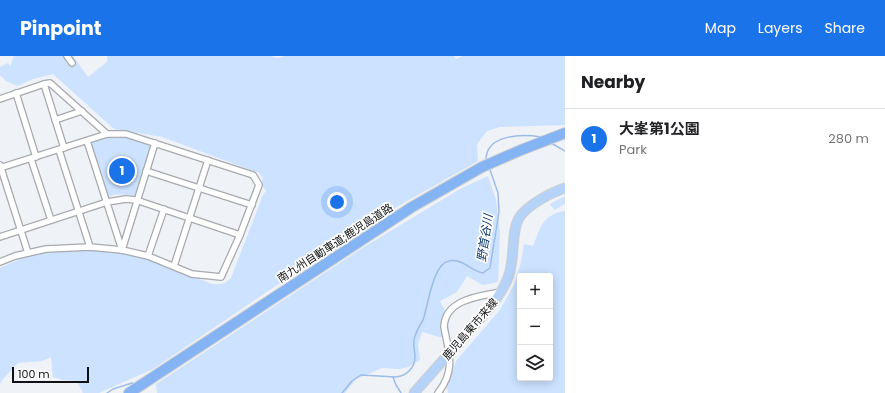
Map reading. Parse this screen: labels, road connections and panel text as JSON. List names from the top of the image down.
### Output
{
  "streets": {
    "highway": ["南九州自動車道;鹿児島道路"],
    "main road": ["鹿児島東市来線"]
  },
  "water": ["野首谷川"],
  "scale_bar": "100 m",
  "page": {
    "header": "Pinpoint",
    "nav": ["Map", "Layers", "Share"],
    "heading": "Nearby",
    "list": [
      {
        "mark": "1",
        "name": "大峯第1公園",
        "note": "Park",
        "value": "280 m"
      }
    ],
    "pins": "1",
    "map_buttons": ["+", "−"],
    "scale": "100 m"
  }
}
